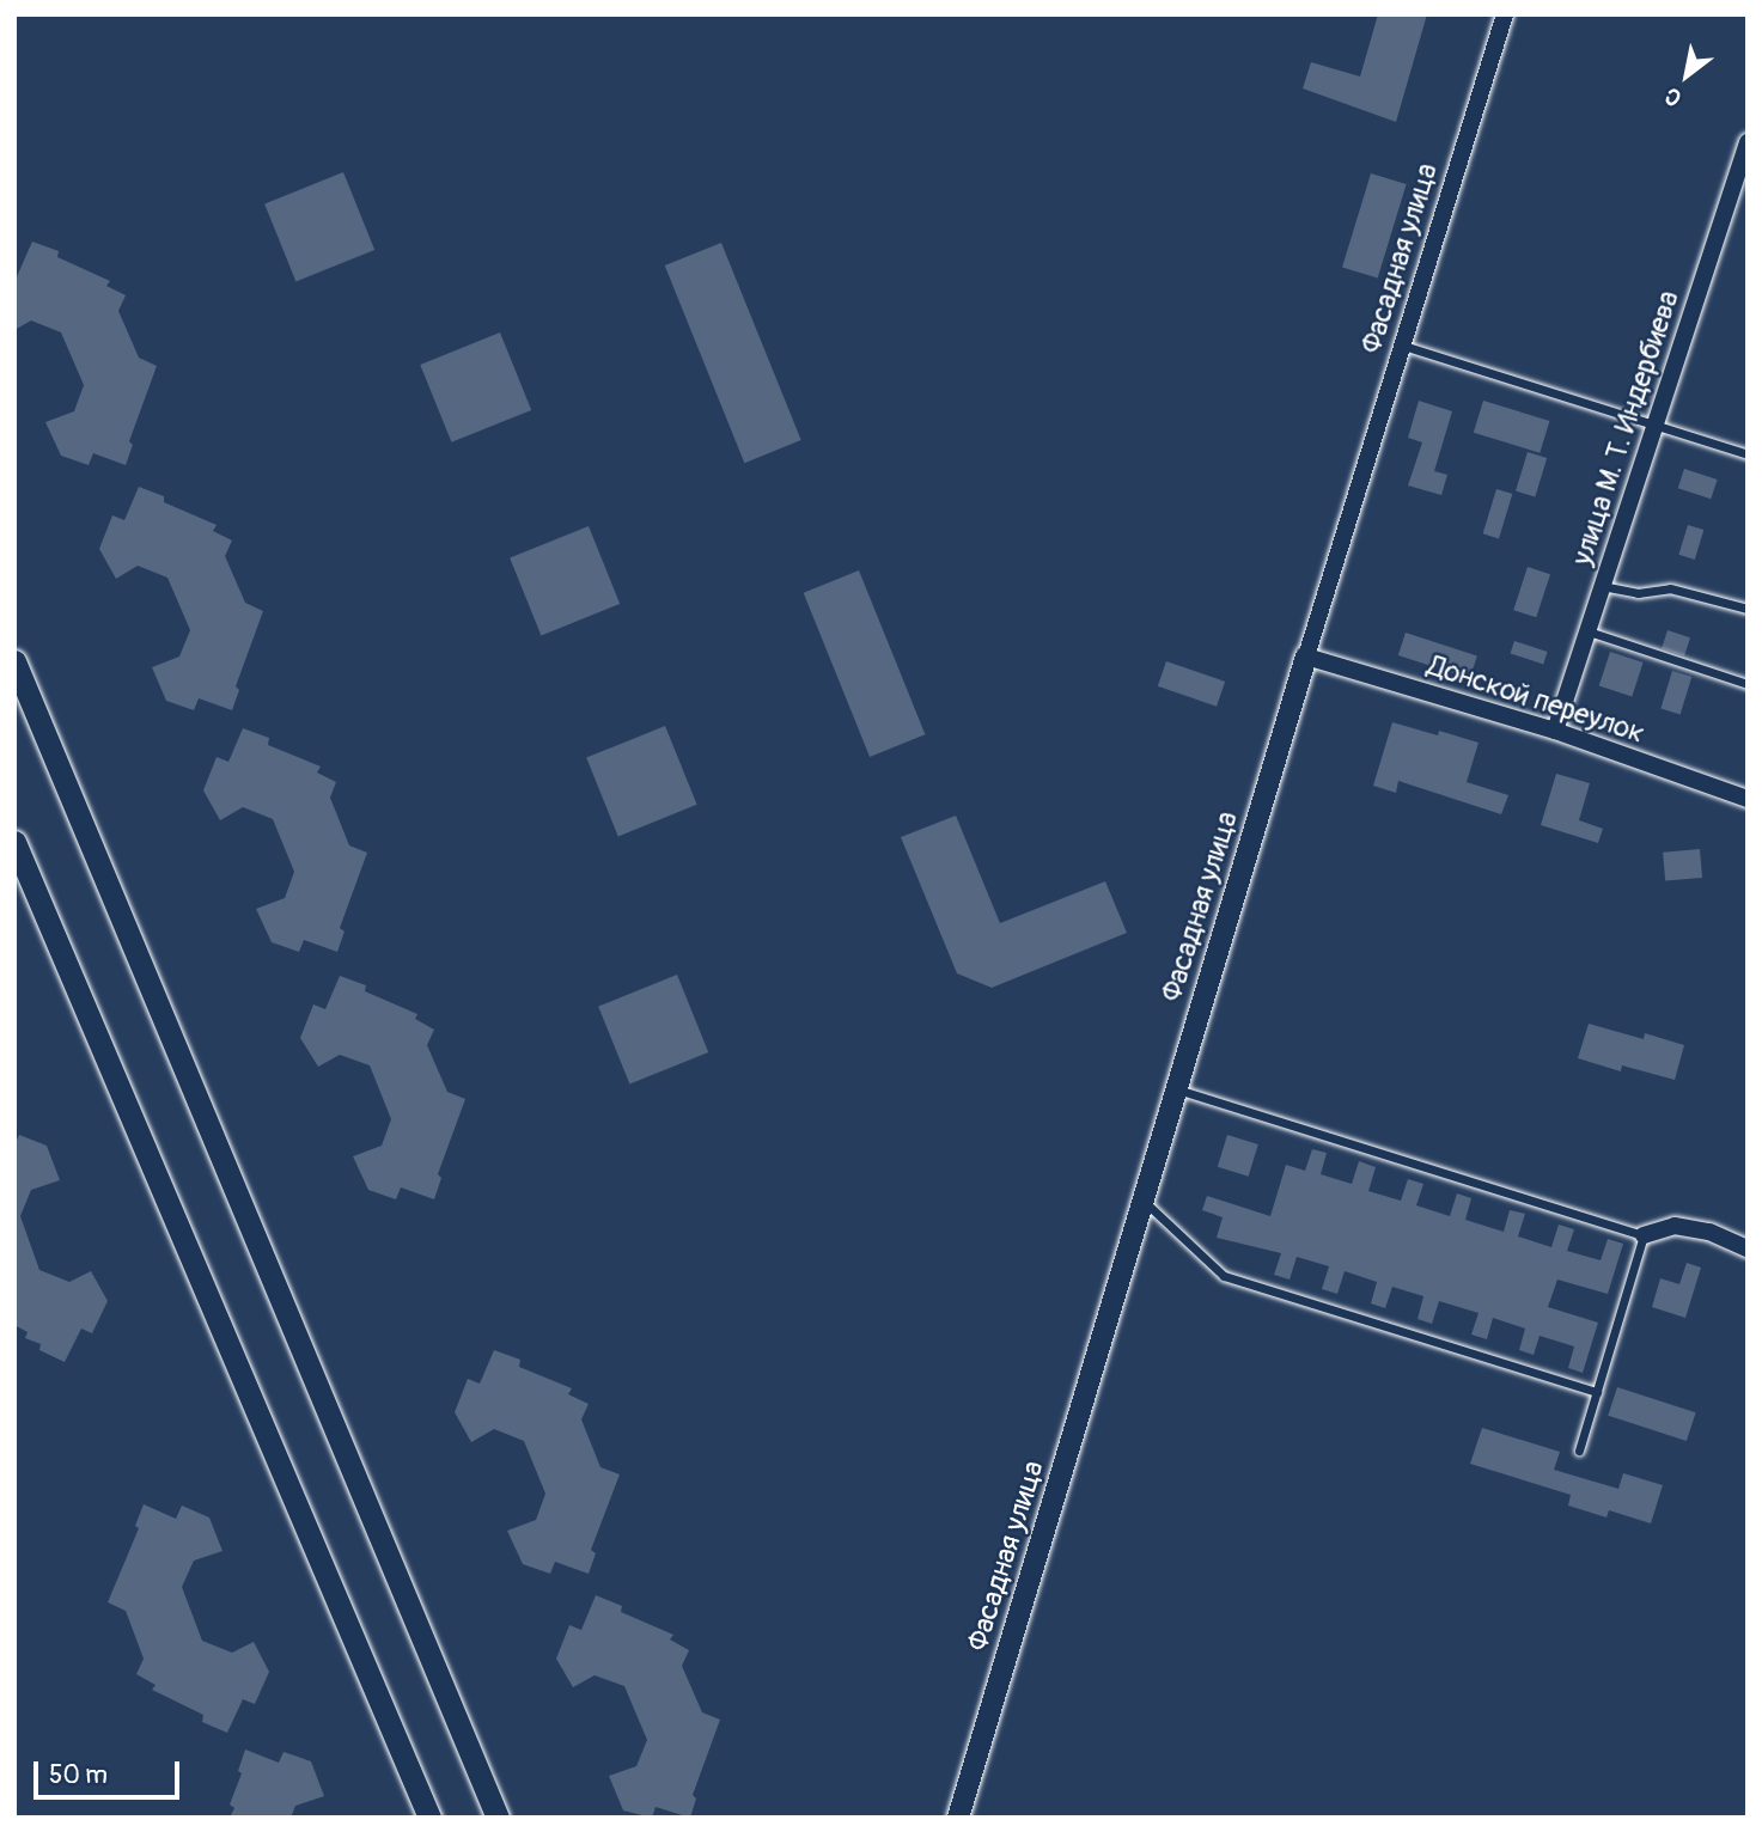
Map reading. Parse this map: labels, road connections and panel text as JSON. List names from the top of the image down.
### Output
{
  "streets": {
    "street": ["Фасадная улица", "улица М. Т. Индербиева", "Донской переулок"]
  },
  "crossings": [
    ["Фасадная улица", "Донской переулок"],
    ["улица М. Т. Индербиева", "Донской переулок"]
  ],
  "scale_bar": "50 m",
  "north": "bottom left"
}
